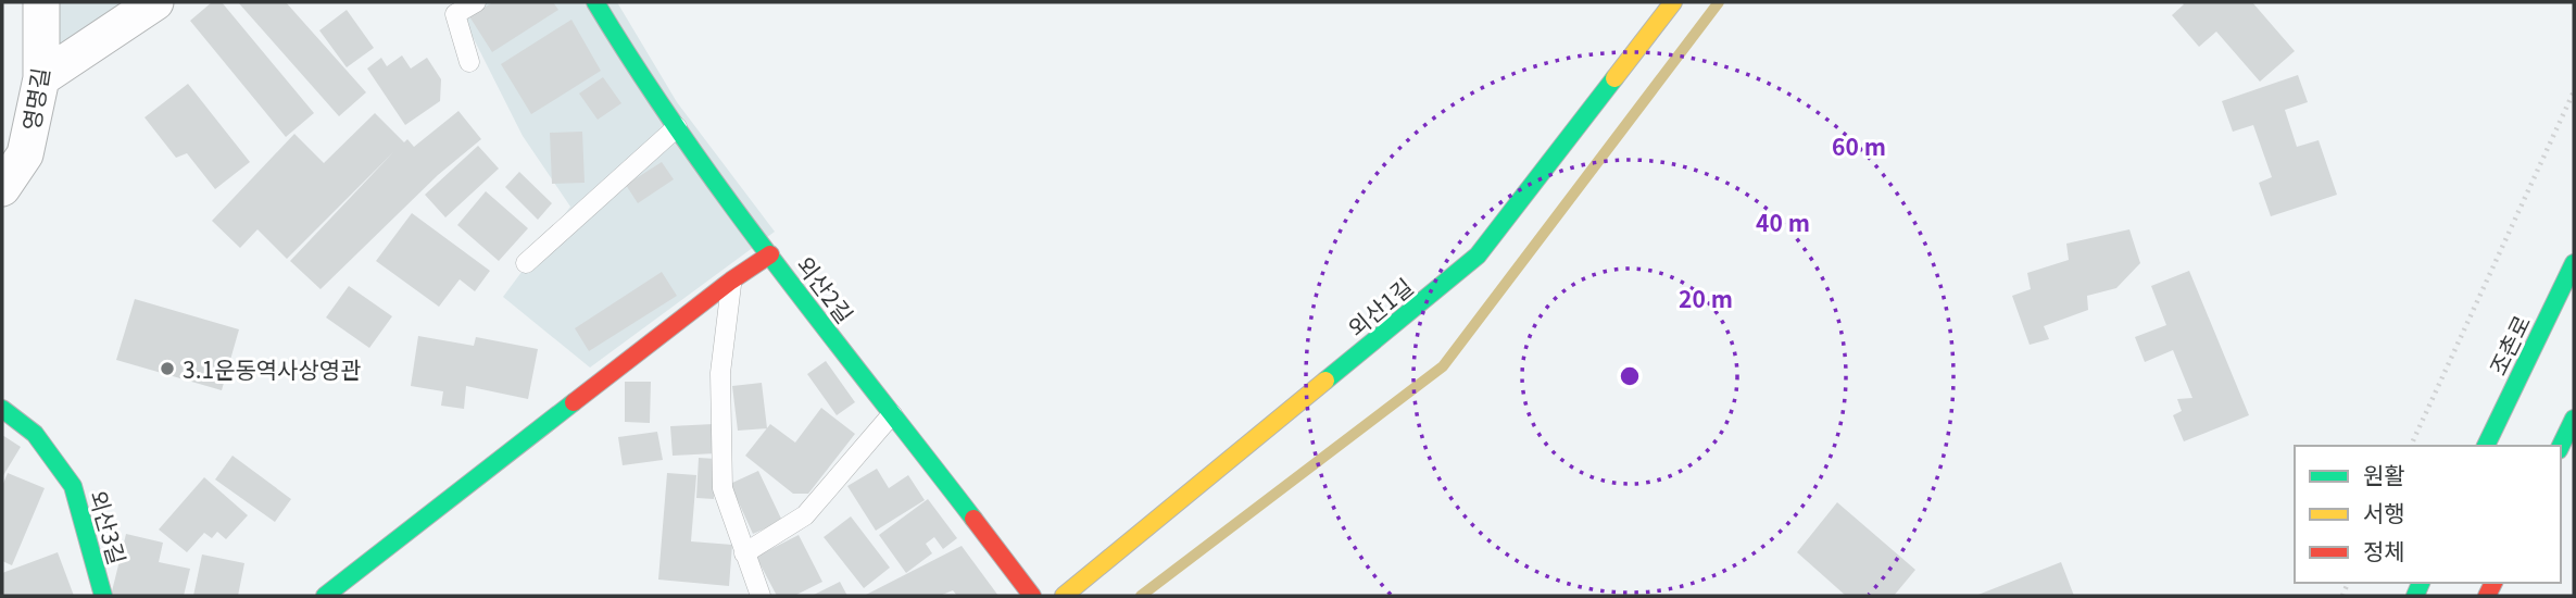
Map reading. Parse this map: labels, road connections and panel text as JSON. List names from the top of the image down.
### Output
{
  "streets": {
    "street": [
      "영명길",
      "외산2길",
      "외산1길",
      "조촌로",
      "외산3길"
    ]
  },
  "places": ["3.1운동역사상영관"],
  "legend": ["원활", "서행", "정체"],
  "rings": ["60 m", "40 m", "20 m"]
}
